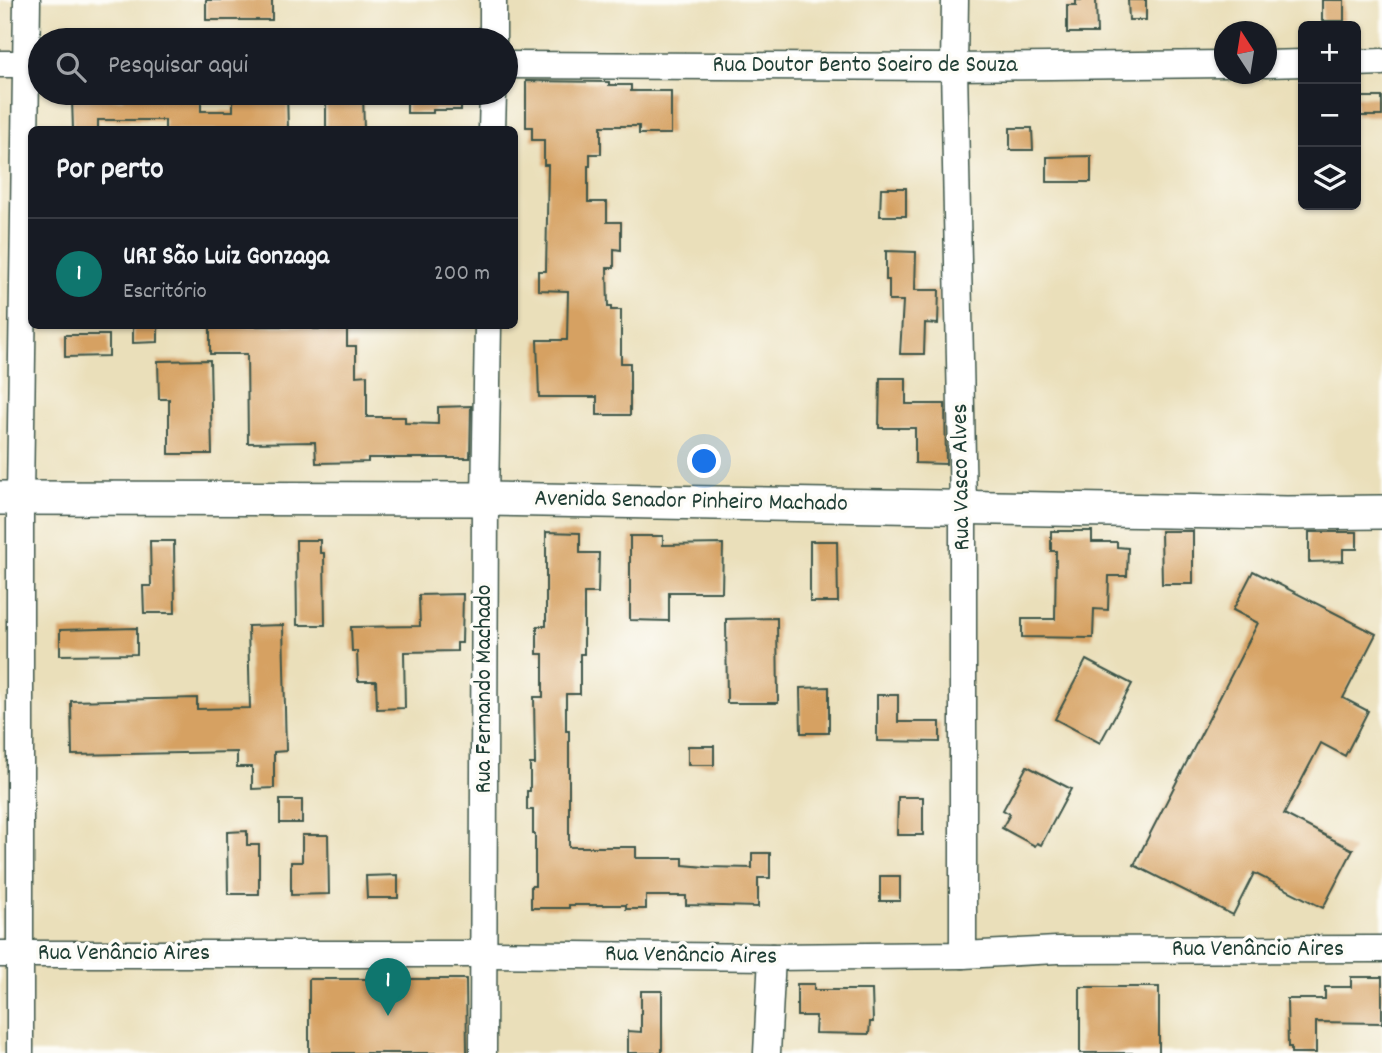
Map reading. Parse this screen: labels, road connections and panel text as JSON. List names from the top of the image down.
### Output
{
  "streets": {
    "main road": ["Avenida Senador Pinheiro Machado"],
    "street": [
      "Rua Doutor Bento Soeiro de Souza",
      "Rua Vasco Alves",
      "Rua Fernando Machado",
      "Rua Venâncio Aires"
    ]
  },
  "crossings": [
    ["Rua Doutor Bento Soeiro de Souza", "Rua Vasco Alves"],
    ["Rua Vasco Alves", "Avenida Senador Pinheiro Machado"],
    ["Rua Vasco Alves", "Rua Venâncio Aires"],
    ["Avenida Senador Pinheiro Machado", "Rua Fernando Machado"],
    ["Rua Fernando Machado", "Rua Venâncio Aires"]
  ],
  "north": "top",
  "page": {
    "map_buttons": ["+", "−"],
    "search": "Pesquisar aqui",
    "heading": "Por perto",
    "list": [
      {
        "mark": "1",
        "name": "URI São Luiz Gonzaga",
        "note": "Escritório",
        "value": "200 m"
      }
    ],
    "pins": "1"
  }
}
